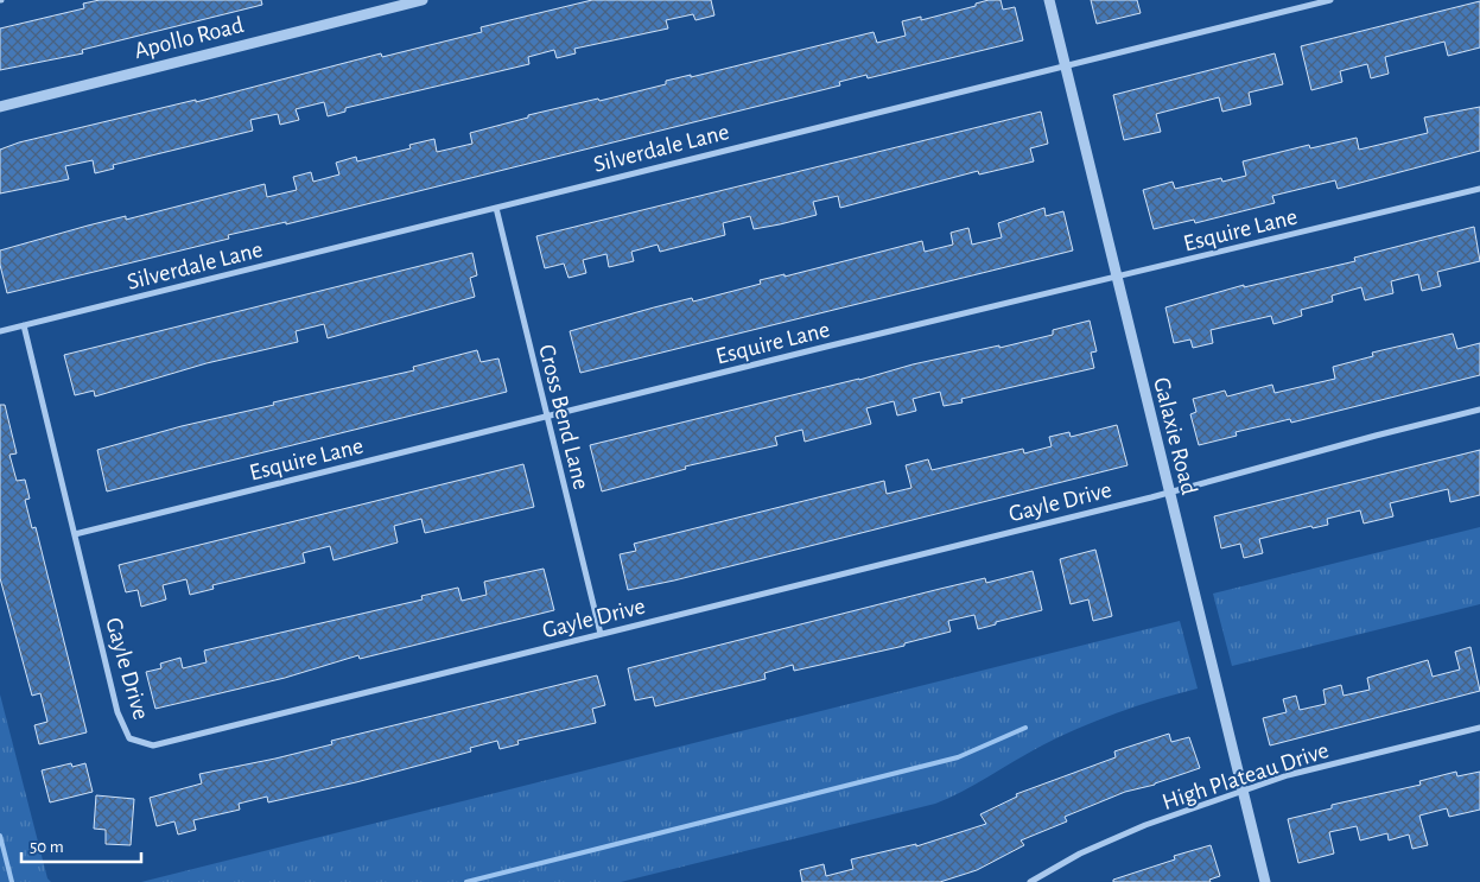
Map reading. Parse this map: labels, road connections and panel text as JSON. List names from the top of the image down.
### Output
{
  "streets": {
    "street": [
      "Apollo Road",
      "Silverdale Lane",
      "Esquire Lane",
      "Cross Bend Lane",
      "Galaxie Road",
      "Gayle Drive",
      "High Plateau Drive"
    ]
  },
  "crossings": [
    ["Silverdale Lane", "Cross Bend Lane"],
    ["Silverdale Lane", "Galaxie Road"],
    ["Silverdale Lane", "Gayle Drive"],
    ["Esquire Lane", "Cross Bend Lane"],
    ["Esquire Lane", "Galaxie Road"],
    ["Esquire Lane", "Gayle Drive"],
    ["Cross Bend Lane", "Gayle Drive"],
    ["Galaxie Road", "Gayle Drive"],
    ["Galaxie Road", "High Plateau Drive"]
  ],
  "scale_bar": "50 m"
}
